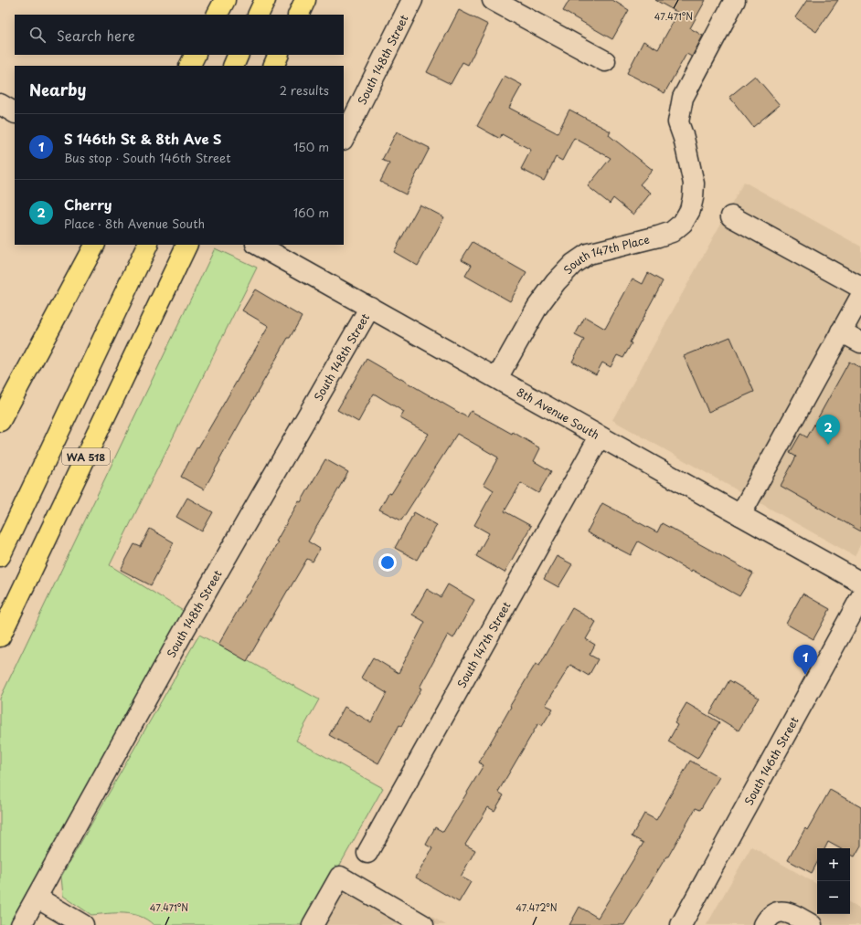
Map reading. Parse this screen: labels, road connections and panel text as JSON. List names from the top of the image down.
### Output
{
  "streets": {
    "highway": ["WA 518"],
    "street": [
      "South 148th Street",
      "South 147th Place",
      "8th Avenue South",
      "South 147th Street",
      "South 146th Street"
    ]
  },
  "crossings": [
    ["South 148th Street", "8th Avenue South"],
    ["South 147th Place", "8th Avenue South"],
    ["8th Avenue South", "South 147th Street"]
  ],
  "page": {
    "search": "Search here",
    "heading": ["Nearby", "2 results"],
    "list": [
      {
        "mark": "1",
        "name": "S 146th St & 8th Ave S",
        "note": "Bus stop · South 146th Street",
        "value": "150 m"
      },
      {
        "mark": "2",
        "name": "Cherry",
        "note": "Place · 8th Avenue South",
        "value": "160 m"
      }
    ],
    "pins": ["2", "1"],
    "map_buttons": ["+", "−"]
  },
  "coordinates": ["47.471°N", "47.472°N"]
}
